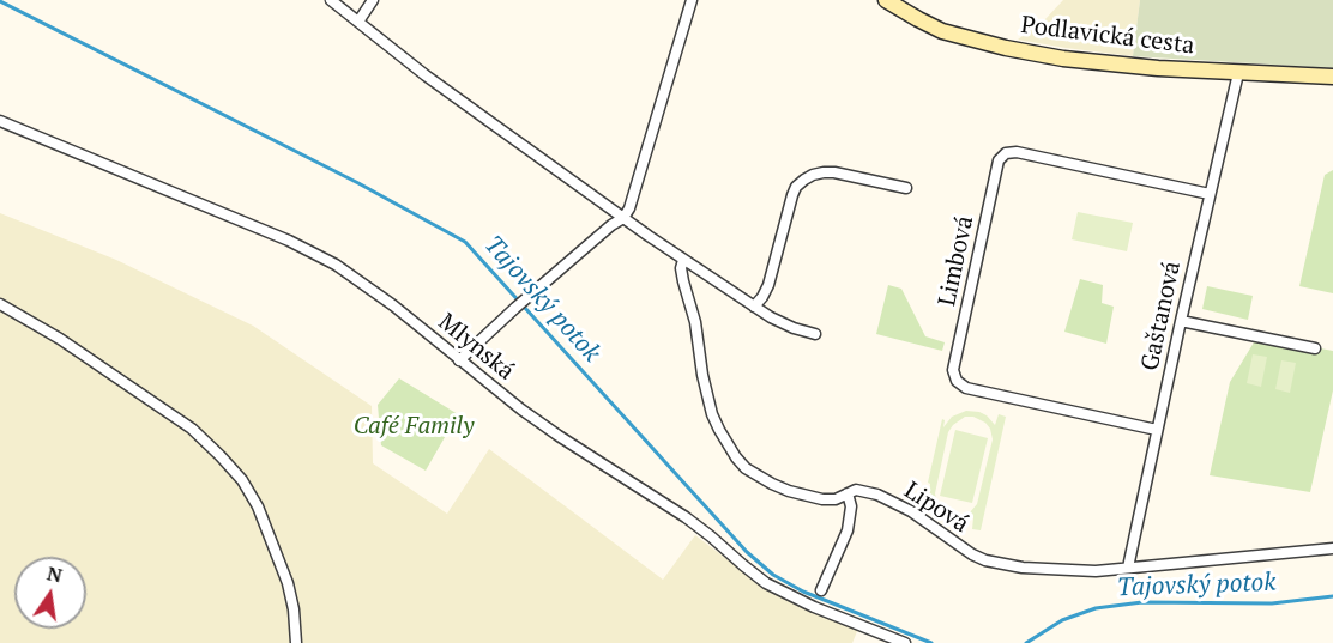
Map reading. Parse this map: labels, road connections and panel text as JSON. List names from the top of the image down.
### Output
{
  "streets": {
    "main road": ["Podlavická cesta"],
    "street": [
      "Limbová",
      "Gaštanová",
      "Mlynská",
      "Lipová"
    ]
  },
  "crossings": [
    ["Podlavická cesta", "Gaštanová"],
    ["Limbová", "Gaštanová"],
    ["Gaštanová", "Lipová"]
  ],
  "water": ["Tajovský potok"],
  "parks": ["Café Family"],
  "north": "top"
}
